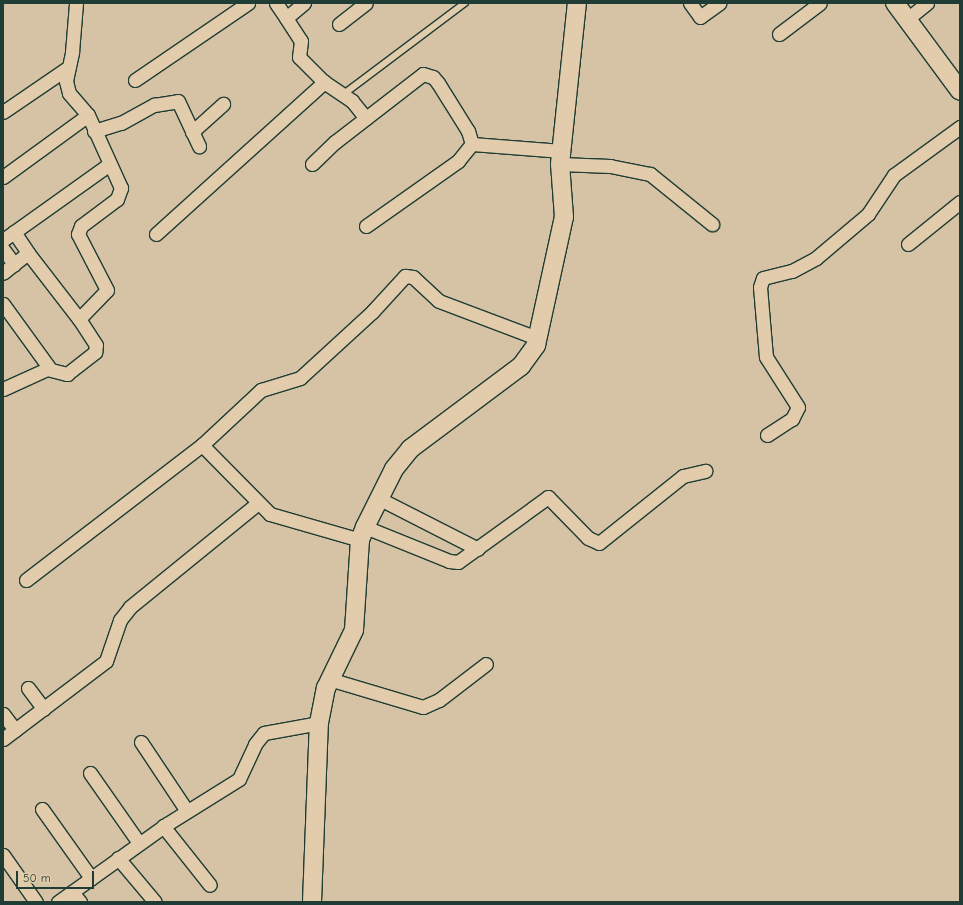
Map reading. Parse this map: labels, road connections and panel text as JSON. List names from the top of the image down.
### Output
{
  "scale_bar": "50 m"
}
